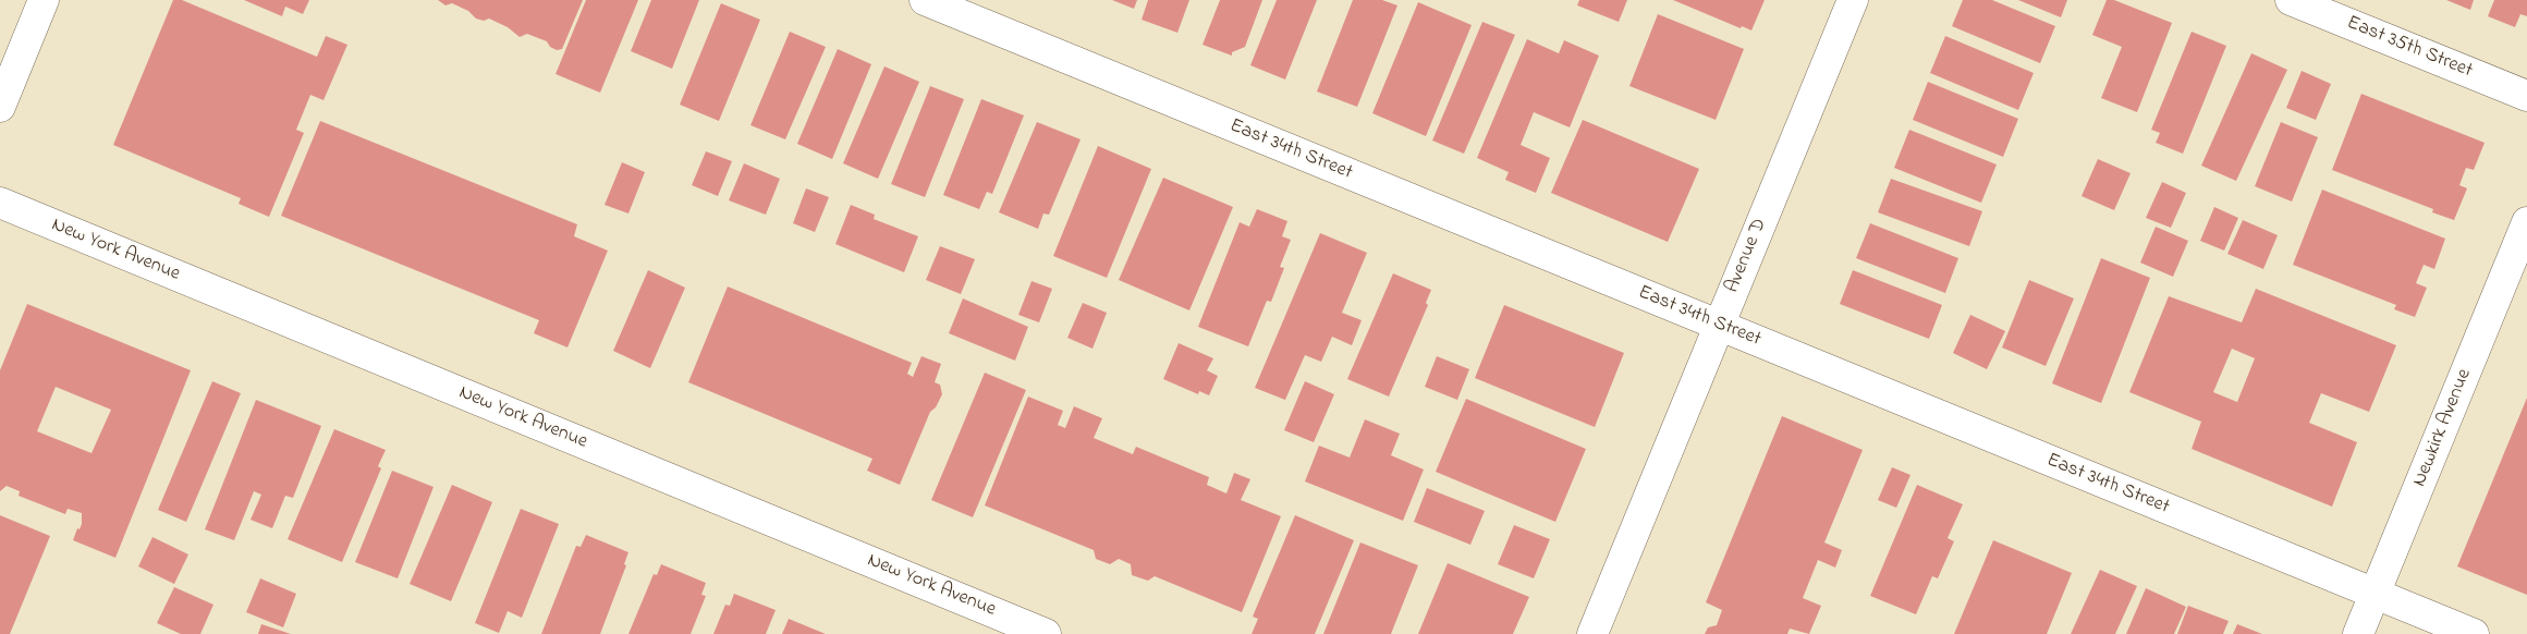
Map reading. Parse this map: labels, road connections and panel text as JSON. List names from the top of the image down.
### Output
{
  "streets": {
    "street": [
      "East 35th Street",
      "East 34th Street",
      "New York Avenue",
      "Avenue D",
      "Newkirk Avenue"
    ]
  },
  "crossings": [
    ["East 34th Street", "Avenue D"],
    ["East 34th Street", "Newkirk Avenue"]
  ]
}
